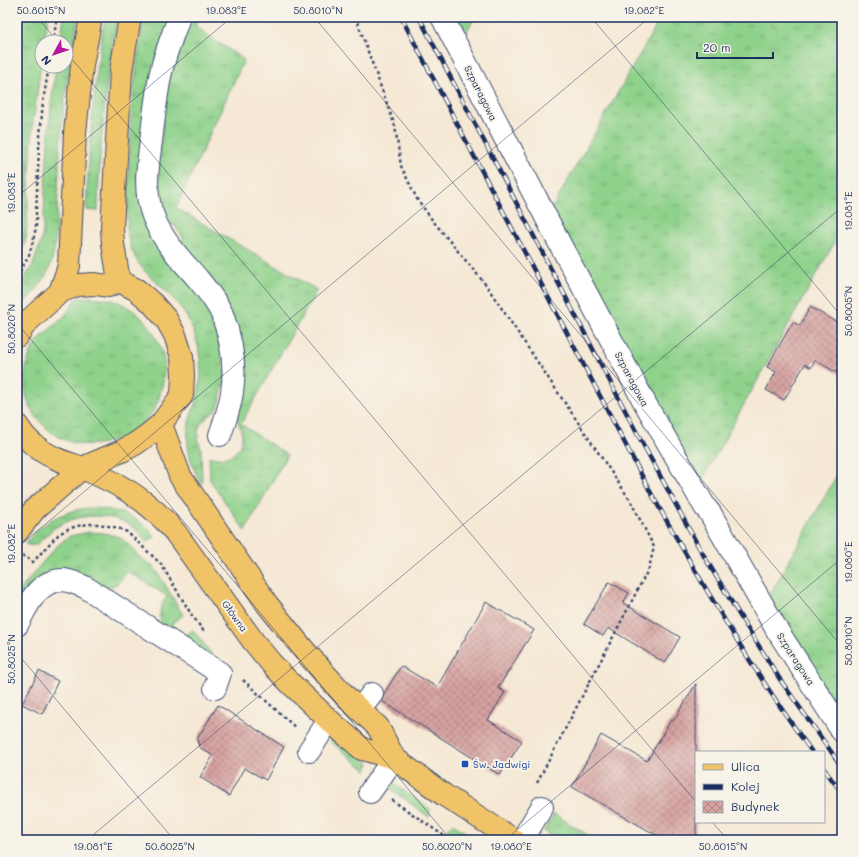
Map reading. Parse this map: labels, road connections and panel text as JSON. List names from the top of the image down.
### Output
{
  "streets": {
    "main road": ["Główna"],
    "street": ["Szparagowa"]
  },
  "places": {
    "transit": ["Św. Jadwigi"]
  },
  "legend": ["Ulica", "Kolej", "Budynek"],
  "scale_bar": "20 m",
  "north": "bottom left",
  "coordinates": [
    "50.8015°N",
    "19.083°E",
    "50.8010°N",
    "19.082°E",
    "19.081°E",
    "50.8005°N",
    "50.8020°N",
    "19.080°E",
    "50.8025°N"
  ]
}
